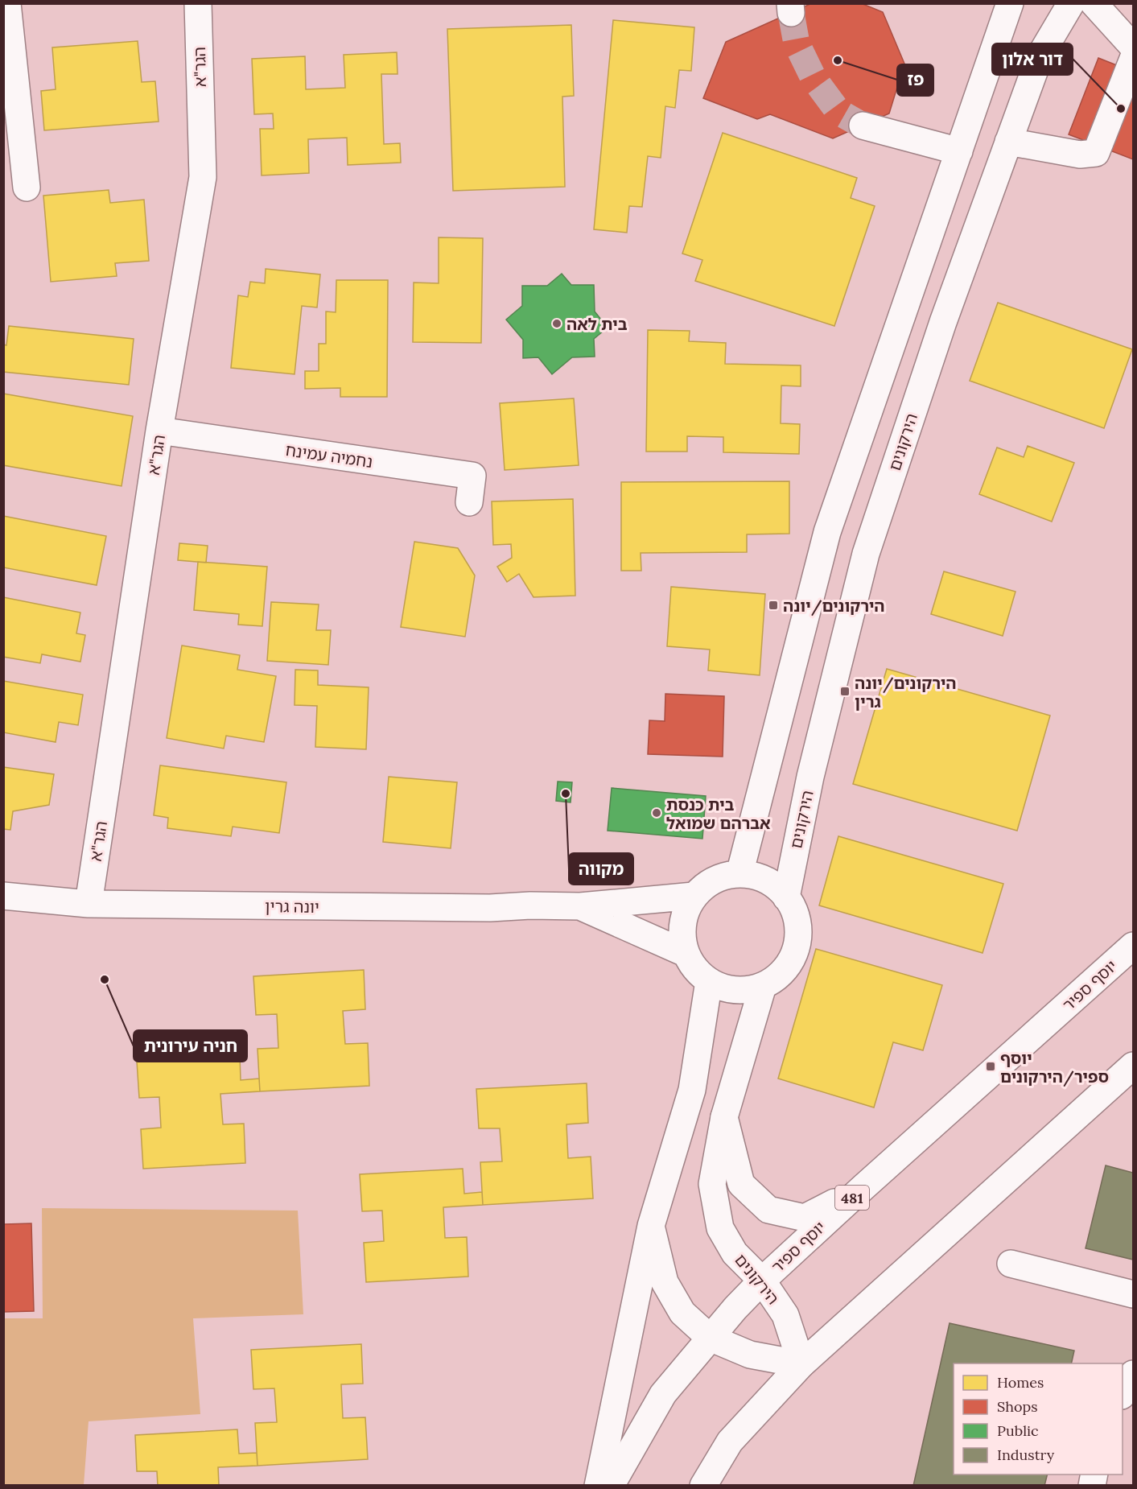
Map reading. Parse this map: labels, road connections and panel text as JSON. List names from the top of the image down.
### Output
{
  "streets": {
    "street": [
      "הגר\"א",
      "הירקונים",
      "נחמיה עמינח",
      "יונה גרין",
      "יוסף ספיר",
      "481"
    ]
  },
  "crossings": [
    ["הגר\"א", "נחמיה עמינח"],
    ["הגר\"א", "יונה גרין"],
    ["הירקונים", "יונה גרין"],
    ["הירקונים", "יוסף ספיר"]
  ],
  "places": {
    "other": [
      "פז",
      "דור אלון",
      "בית לאה",
      "מקווה",
      "בית כנסת אברהם שמואל",
      "חניה עירונית"
    ],
    "transit": ["הירקונים/יונה", "הירקונים/יונה גרין", "יוסף ספיר/הירקונים"]
  },
  "legend": [
    "Homes",
    "Shops",
    "Public",
    "Industry"
  ]
}
